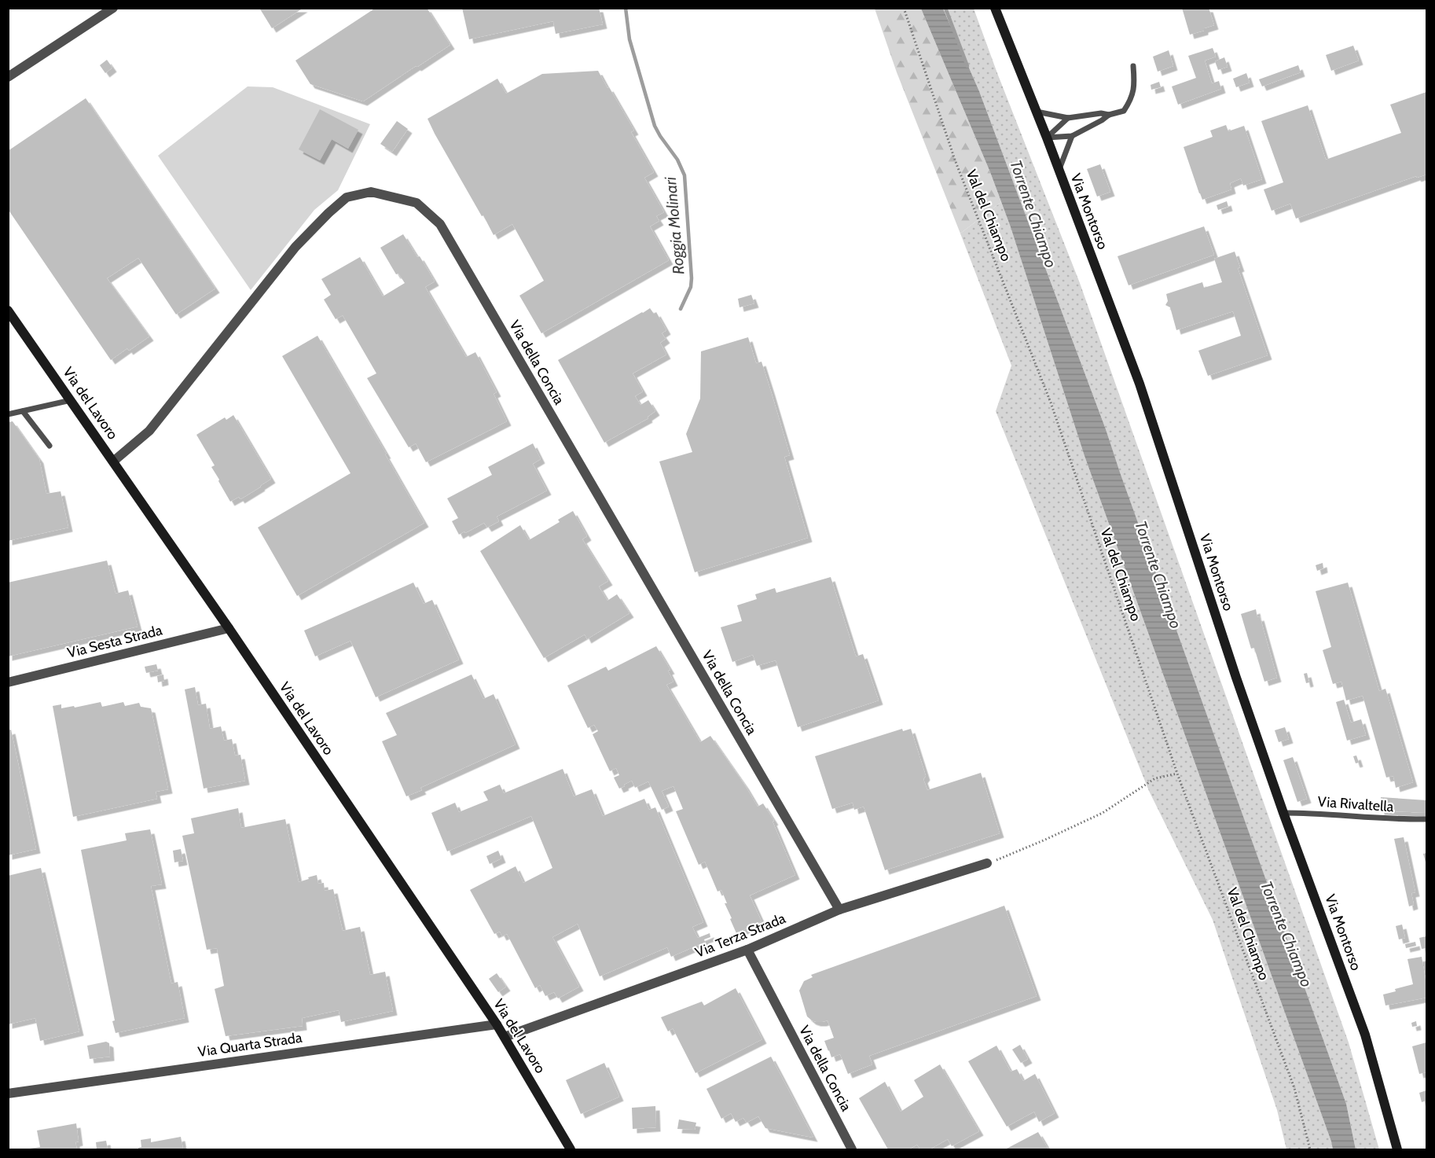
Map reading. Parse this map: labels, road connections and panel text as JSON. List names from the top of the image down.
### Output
{
  "streets": {
    "main road": ["Via Montorso", "Via del Lavoro"],
    "street": [
      "Via della Concia",
      "Via Sesta Strada",
      "Via Terza Strada",
      "Via Quarta Strada"
    ],
    "lane": ["Via Rivaltella"],
    "path": ["Val del Chiampo"]
  },
  "crossings": [
    ["Via Montorso", "Via Rivaltella"],
    ["Via della Concia", "Via del Lavoro"],
    ["Via della Concia", "Via Terza Strada"],
    ["Via del Lavoro", "Via Sesta Strada"],
    ["Via del Lavoro", "Via Terza Strada"],
    ["Via del Lavoro", "Via Quarta Strada"]
  ],
  "water": ["Torrente Chiampo", "Roggia Molinari"]
}
